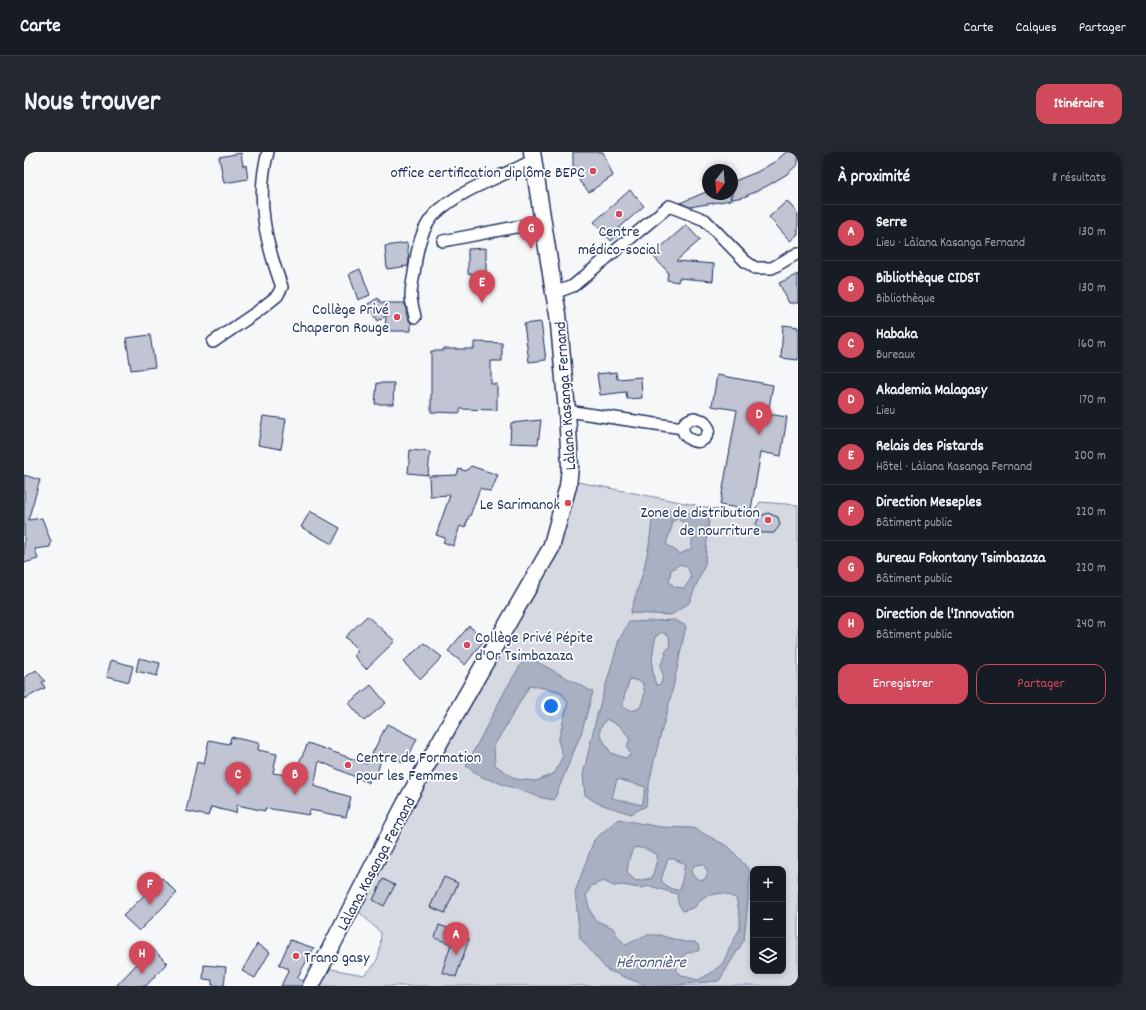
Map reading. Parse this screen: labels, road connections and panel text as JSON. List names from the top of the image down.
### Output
{
  "streets": {
    "street": ["Làlana Kasanga Fernand"]
  },
  "water": ["Héronnière"],
  "places": [
    "office certification diplôme BEPC",
    "Centre médico-social",
    "Collège Privé Chaperon Rouge",
    "Le Sarimanok",
    "Zone de distribution de nourriture",
    "Collège Privé Pépite d'Or Tsimbazaza",
    "Centre de Formation pour les Femmes",
    "Trano gasy"
  ],
  "north": "bottom",
  "page": {
    "header": "Carte",
    "nav": ["Carte", "Calques", "Partager"],
    "title": "Nous trouver",
    "buttons": [
      "Itinéraire",
      ["Enregistrer", "Partager"]
    ],
    "heading": ["À proximité", "8 résultats"],
    "list": [
      {
        "mark": "A",
        "name": "Serre",
        "note": "Lieu · Làlana Kasanga Fernand",
        "value": "130 m"
      },
      {
        "mark": "B",
        "name": "Bibliothèque CIDST",
        "note": "Bibliothèque",
        "value": "130 m"
      },
      {
        "mark": "C",
        "name": "Habaka",
        "note": "Bureaux",
        "value": "160 m"
      },
      {
        "mark": "D",
        "name": "Akademia Malagasy",
        "note": "Lieu",
        "value": "170 m"
      },
      {
        "mark": "E",
        "name": "Relais des Pistards",
        "note": "Hôtel · Làlana Kasanga Fernand",
        "value": "200 m"
      },
      {
        "mark": "F",
        "name": "Direction Meseples",
        "note": "Bâtiment public",
        "value": "220 m"
      },
      {
        "mark": "G",
        "name": "Bureau Fokontany Tsimbazaza",
        "note": "Bâtiment public",
        "value": "220 m"
      },
      {
        "mark": "H",
        "name": "Direction de l'Innovation",
        "note": "Bâtiment public",
        "value": "240 m"
      }
    ],
    "pins": [
      "G",
      "E",
      "D",
      "B",
      "C",
      "F",
      "A",
      "H"
    ],
    "map_buttons": ["+", "−"]
  }
}
